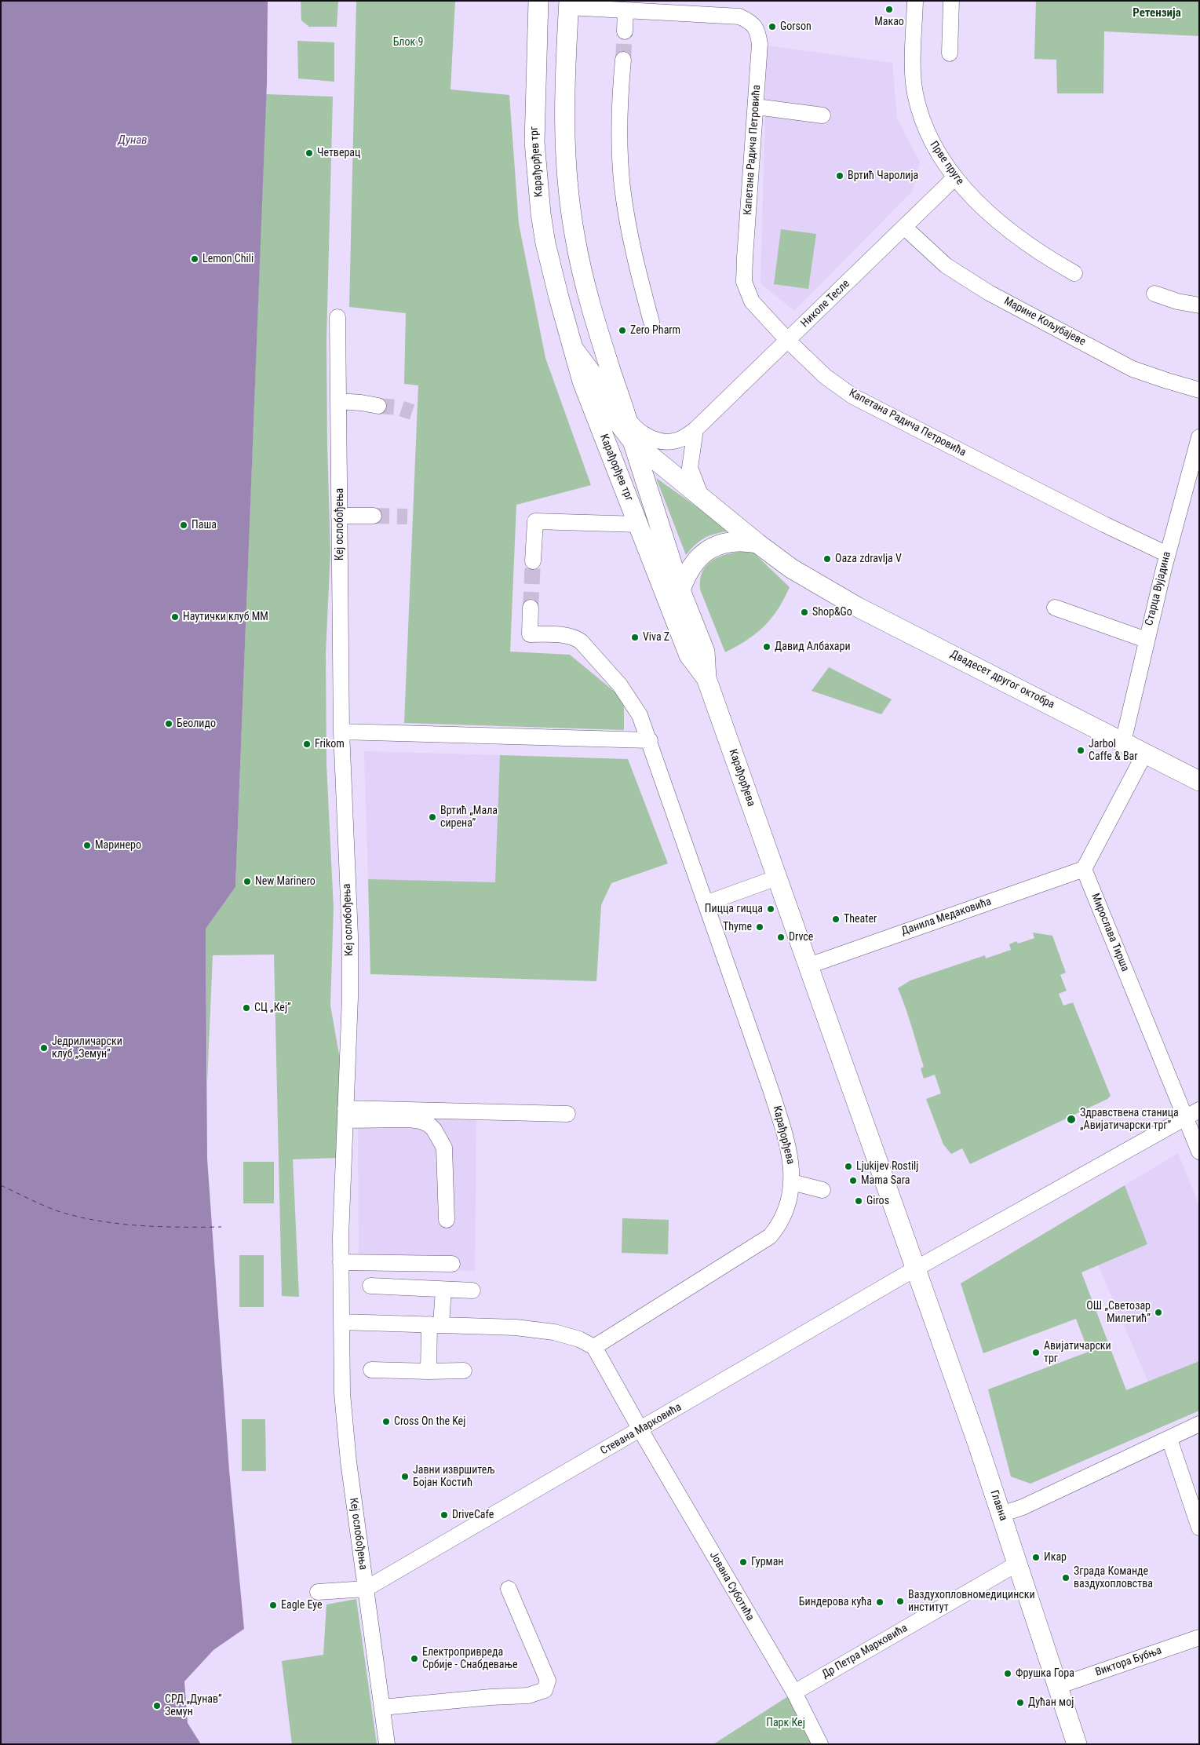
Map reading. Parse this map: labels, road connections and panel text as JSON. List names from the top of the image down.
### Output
{
  "streets": {
    "main road": [
      "Карађорђев трг",
      "Двадесет другог октобра",
      "Карађорђева",
      "Главна"
    ],
    "street": [
      "Капетана Радича Петровића",
      "Прве пруге",
      "Николе Тесле",
      "Марине Кољубајеве",
      "Кеј ослобођења",
      "Старца Вујадина",
      "Данила Медаковића",
      "Мирослава Тирша",
      "Стевана Марковића",
      "Јована Суботића",
      "Др Петра Марковића",
      "Виктора Бубња"
    ]
  },
  "crossings": [
    ["Капетана Радича Петровића", "Карађорђев трг"],
    ["Капетана Радича Петровића", "Николе Тесле"],
    ["Капетана Радича Петровића", "Старца Вујадина"],
    ["Карађорђев трг", "Николе Тесле"],
    ["Карађорђев трг", "Карађорђева"],
    ["Прве пруге", "Николе Тесле"],
    ["Николе Тесле", "Марине Кољубајеве"],
    ["Кеј ослобођења", "Стевана Марковића"],
    ["Старца Вујадина", "Двадесет другог октобра"],
    ["Карађорђева", "Данила Медаковића"],
    ["Карађорђева", "Стевана Марковића"],
    ["Карађорђева", "Главна"],
    ["Данила Медаковића", "Мирослава Тирша"],
    ["Стевана Марковића", "Главна"],
    ["Стевана Марковића", "Јована Суботића"],
    ["Главна", "Др Петра Марковића"],
    ["Главна", "Виктора Бубња"],
    ["Јована Суботића", "Др Петра Марковића"]
  ],
  "districts": ["Ретензија"],
  "water": ["Дунав"],
  "parks": ["Блок 9", "Парк Кеј"],
  "places": [
    "Макао",
    "Gorson",
    "Четверац",
    "Вртић Чаролија",
    "Lemon Chili",
    "Zero Pharm",
    "Паша",
    "Oaza zdravlja V",
    "Shop&Go",
    "Наутички клуб ММ",
    "Viva Z",
    "Давид Албахари",
    "Беолидо",
    "Frikom",
    "Jarbol Caffe & Bar",
    "Вртић „Мала сирена”",
    "Маринеро",
    "New Marinero",
    "Пицца гицца",
    "Theater",
    "Thyme",
    "Drvce",
    "СЦ „Кеј”",
    "Једриличарски клуб „Земун”",
    "Здравствена станица „Авијатичарски трг”",
    "Ljukijev Rostilj",
    "Mama Sara",
    "Giros",
    "ОШ „Светозар Милетић”",
    "Авијатичарски трг",
    "Cross On the Kej",
    "Јавни извршитељ Бојан Костић",
    "DriveCafe",
    "Икар",
    "Гурман",
    "Зграда Команде ваздухопловства",
    "Ваздухопловномедицински институт",
    "Биндерова кућа",
    "Eagle Eye",
    "Електропривреда Србије - Снабдевање",
    "Фрушка Гора",
    "Дућан мој",
    "СРД „Дунав” Земун"
  ]
}
